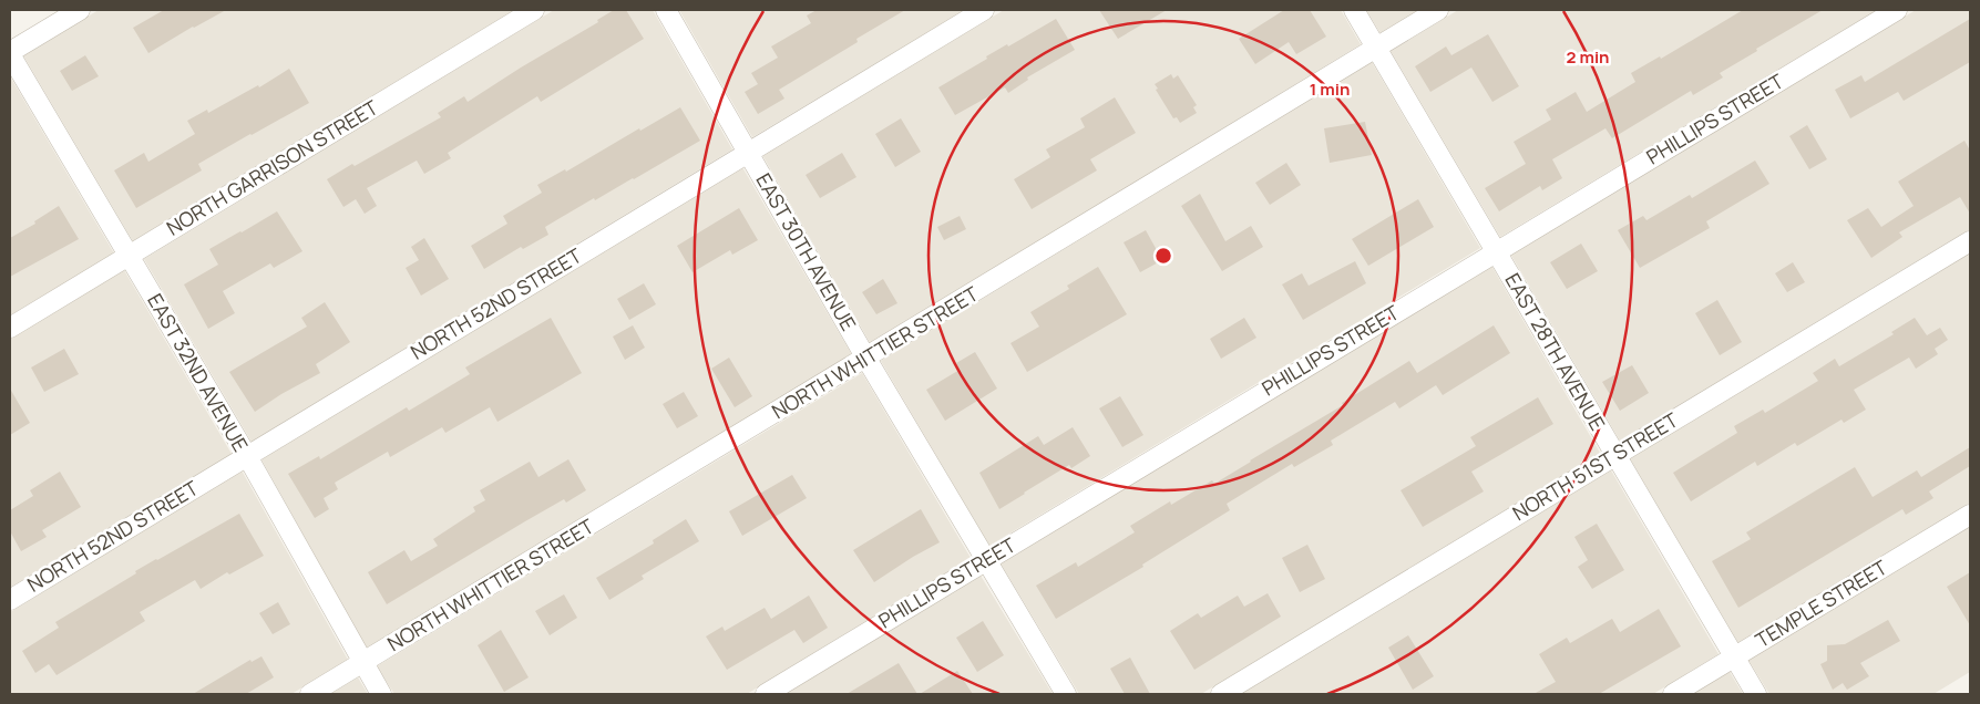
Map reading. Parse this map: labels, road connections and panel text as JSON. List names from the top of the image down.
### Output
{
  "streets": {
    "street": [
      "PHILLIPS STREET",
      "NORTH GARRISON STREET",
      "EAST 30TH AVENUE",
      "NORTH 52ND STREET",
      "EAST 28TH AVENUE",
      "NORTH WHITTIER STREET",
      "EAST 32ND AVENUE",
      "NORTH 51ST STREET",
      "TEMPLE STREET"
    ]
  },
  "crossings": [
    ["PHILLIPS STREET", "EAST 30TH AVENUE"],
    ["PHILLIPS STREET", "EAST 28TH AVENUE"],
    ["NORTH GARRISON STREET", "EAST 32ND AVENUE"],
    ["EAST 30TH AVENUE", "NORTH 52ND STREET"],
    ["EAST 30TH AVENUE", "NORTH WHITTIER STREET"],
    ["NORTH 52ND STREET", "EAST 32ND AVENUE"],
    ["EAST 28TH AVENUE", "NORTH WHITTIER STREET"],
    ["EAST 28TH AVENUE", "NORTH 51ST STREET"],
    ["EAST 28TH AVENUE", "TEMPLE STREET"],
    ["NORTH WHITTIER STREET", "EAST 32ND AVENUE"]
  ],
  "rings": ["2 min", "1 min"]
}
